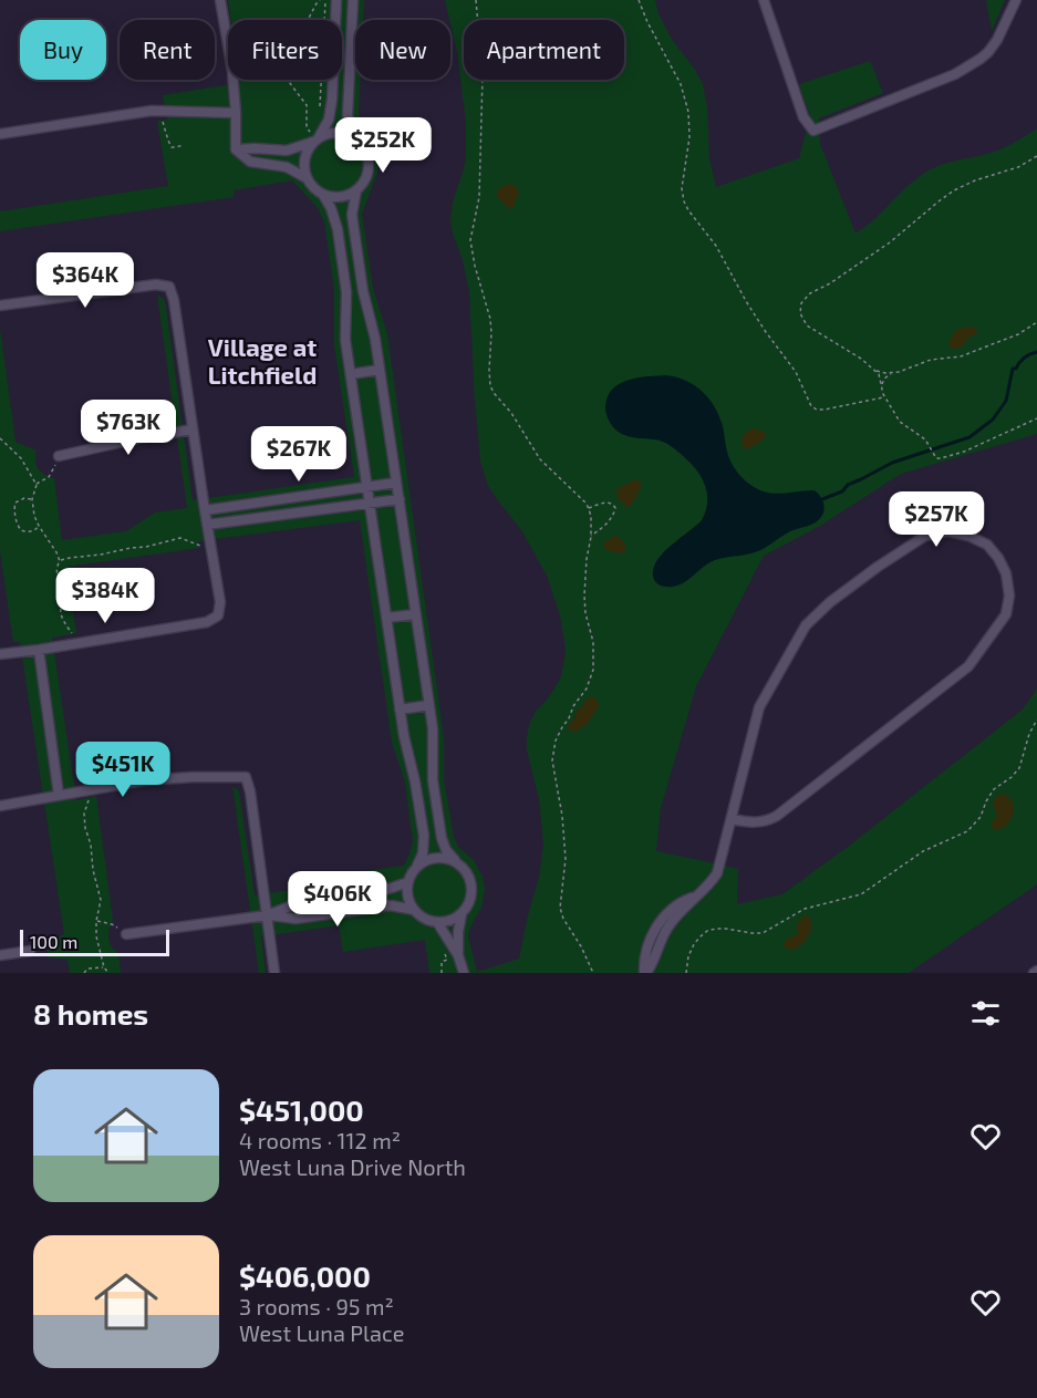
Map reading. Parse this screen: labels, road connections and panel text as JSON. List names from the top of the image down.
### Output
{
  "districts": ["Village at Litchfield"],
  "scale_bar": "100 m",
  "page": {
    "chip": [
      "Buy",
      "Rent",
      "Filters",
      "New",
      "Apartment"
    ],
    "price": [
      "$252K",
      "$364K",
      "$763K",
      "$267K",
      "$257K",
      "$384K",
      "$451K",
      "$406K"
    ],
    "scale": "100 m",
    "heading": "8 homes",
    "list": [
      {
        "name": "$451,000",
        "note": "4 rooms · 112 m² · West Luna Drive North"
      },
      {
        "name": "$406,000",
        "note": "3 rooms · 95 m² · West Luna Place"
      }
    ]
  }
}
